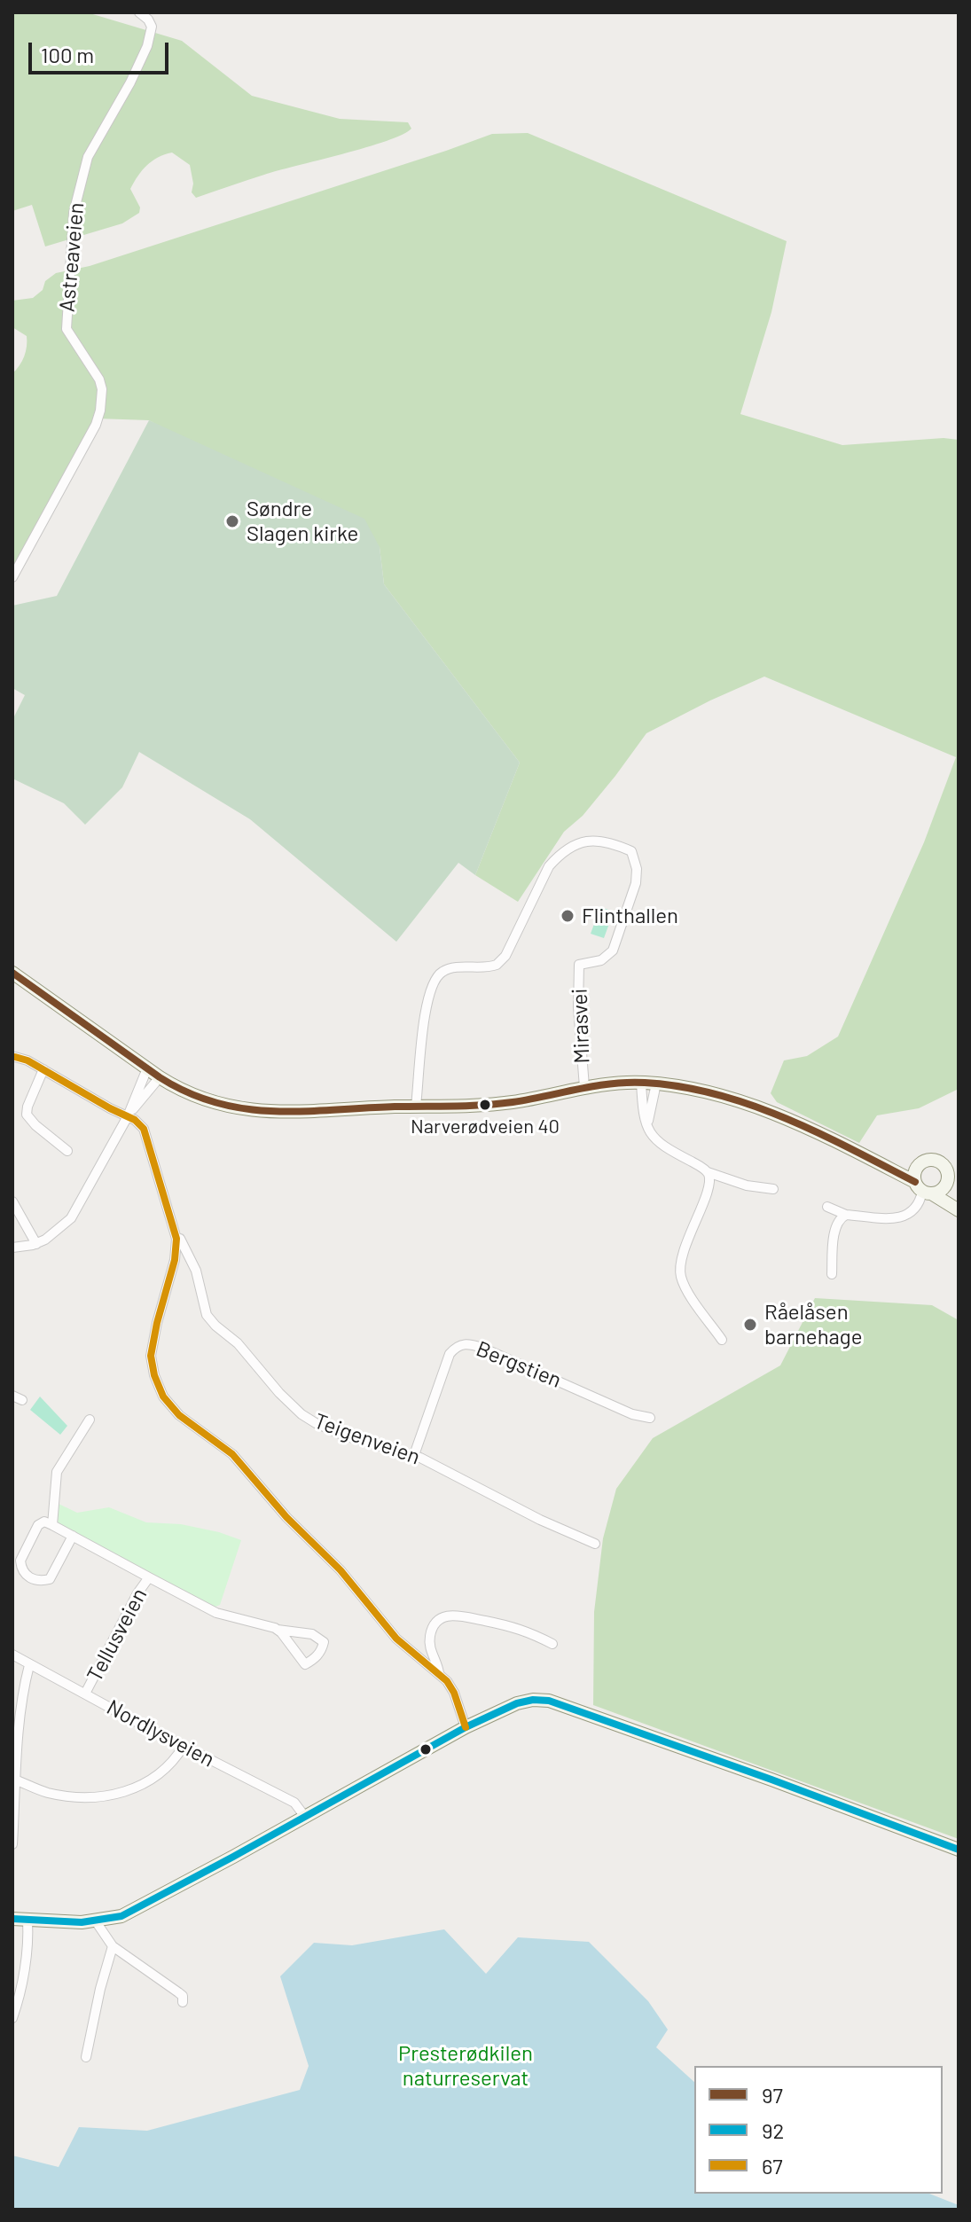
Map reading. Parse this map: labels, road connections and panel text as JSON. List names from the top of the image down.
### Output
{
  "streets": {
    "street": [
      "Astreaveien",
      "Mirasvei",
      "Bergstien",
      "Teigenveien",
      "Tellusveien",
      "Nordlysveien"
    ]
  },
  "crossings": [
    ["Bergstien", "Teigenveien"],
    ["Tellusveien", "Nordlysveien"]
  ],
  "parks": ["Presterødkilen naturreservat"],
  "places": [
    "Søndre Slagen kirke",
    "Flinthallen",
    "Narverødveien 40",
    "Råelåsen barnehage"
  ],
  "lines": ["transit line 97", "transit line 67", "transit line 92"],
  "legend": ["97", "92", "67"],
  "scale_bar": "100 m"
}
